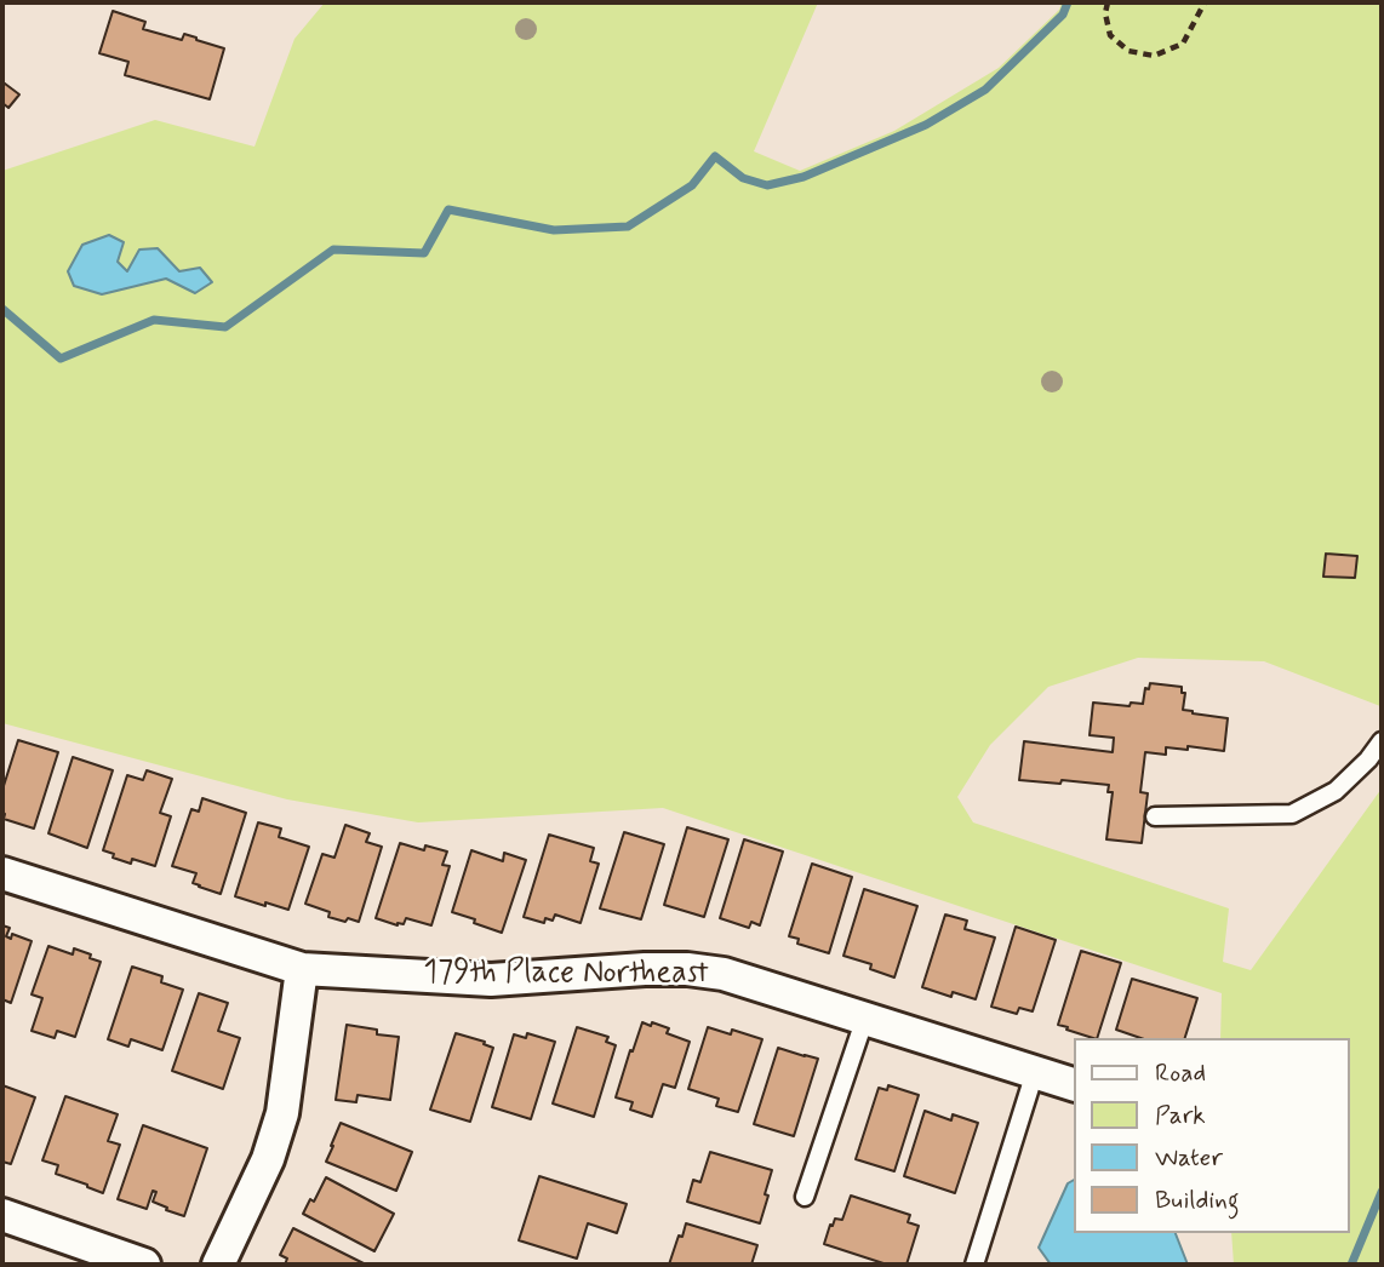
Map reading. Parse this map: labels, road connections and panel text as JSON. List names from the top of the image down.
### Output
{
  "streets": {
    "street": ["179th Place Northeast"]
  },
  "legend": [
    "Road",
    "Park",
    "Water",
    "Building"
  ]
}
